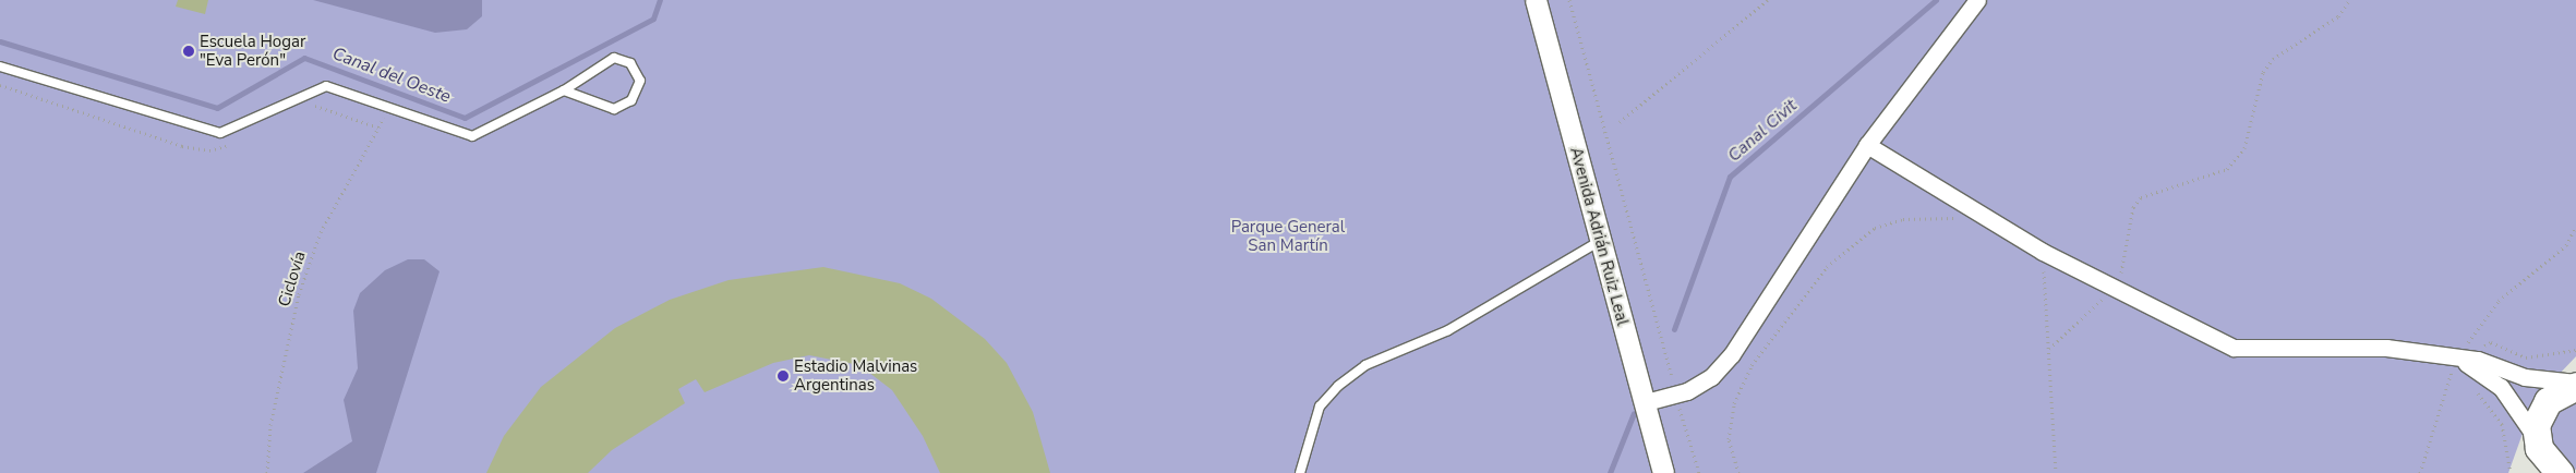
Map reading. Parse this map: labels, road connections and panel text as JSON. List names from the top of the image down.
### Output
{
  "streets": {
    "street": ["Avenida Adrián Ruiz Leal"],
    "path": ["Ciclovía"]
  },
  "water": ["Canal del Oeste", "Canal Civit"],
  "parks": ["Parque General San Martín"],
  "places": ["Escuela Hogar \"Eva Perón\"", "Estadio Malvinas Argentinas"]
}
